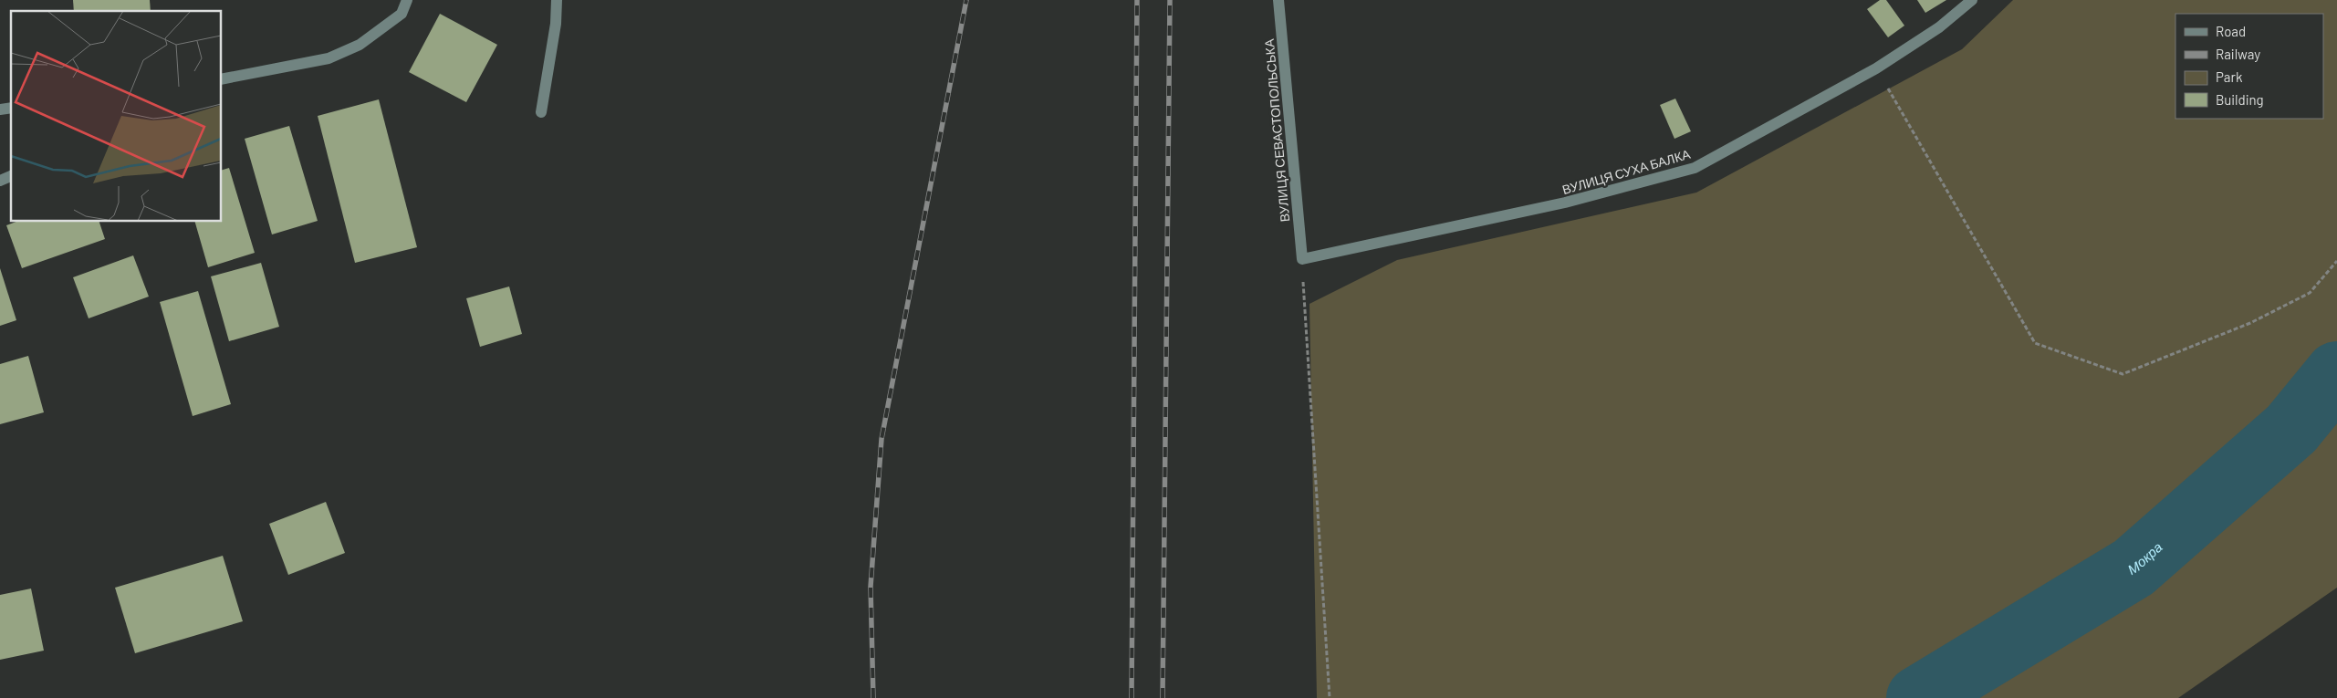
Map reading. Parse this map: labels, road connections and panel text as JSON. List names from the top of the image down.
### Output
{
  "streets": {
    "street": ["ВУЛИЦЯ СЕВАСТОПОЛЬСЬКА", "ВУЛИЦЯ СУХА БАЛКА"]
  },
  "crossings": [
    ["ВУЛИЦЯ СЕВАСТОПОЛЬСЬКА", "ВУЛИЦЯ СУХА БАЛКА"]
  ],
  "water": ["Мокра"],
  "legend": [
    "Road",
    "Railway",
    "Park",
    "Building"
  ]
}
